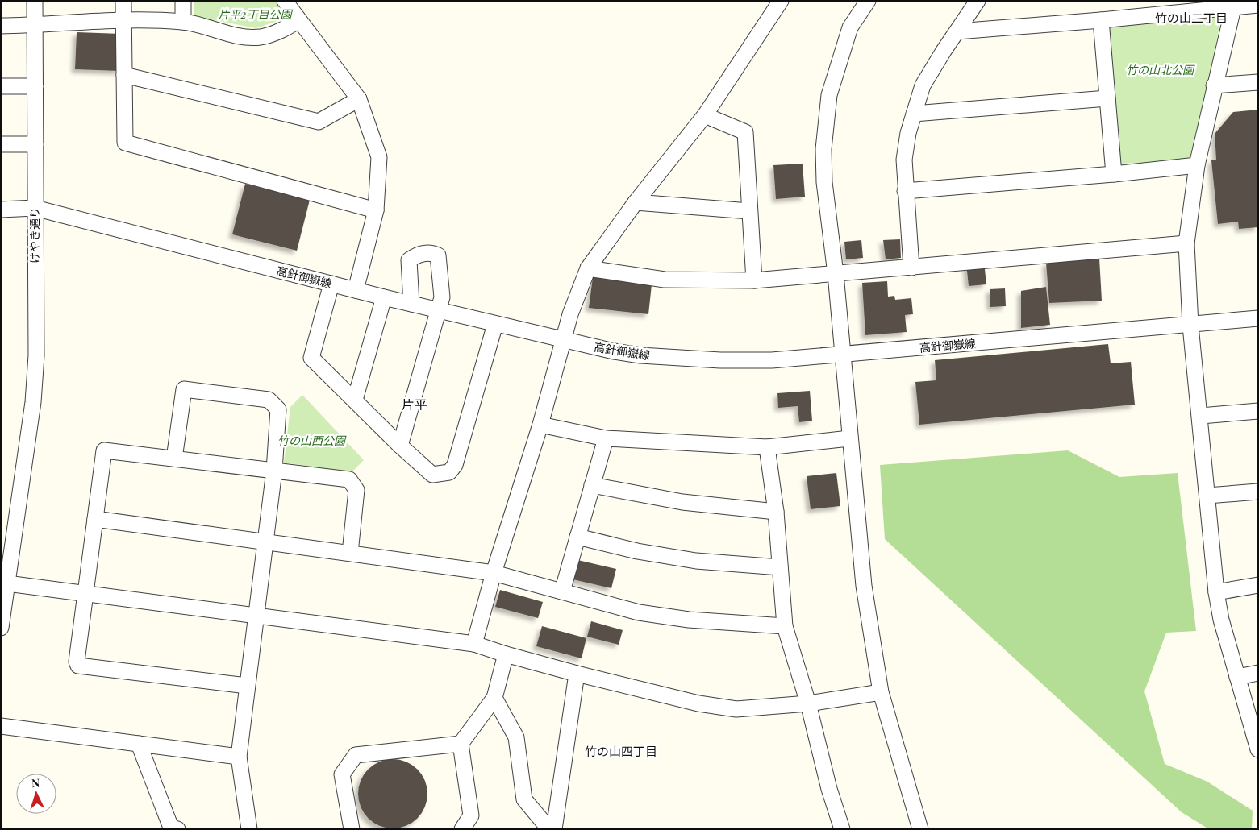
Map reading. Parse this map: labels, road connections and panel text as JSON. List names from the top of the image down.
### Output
{
  "streets": {
    "street": ["けやき通り", "高針御嶽線"]
  },
  "crossings": [
    ["けやき通り", "高針御嶽線"]
  ],
  "districts": ["竹の山二丁目", "片平", "竹の山四丁目"],
  "parks": ["片平2丁目公園", "竹の山北公園", "竹の山西公園"],
  "north": "top"
}
